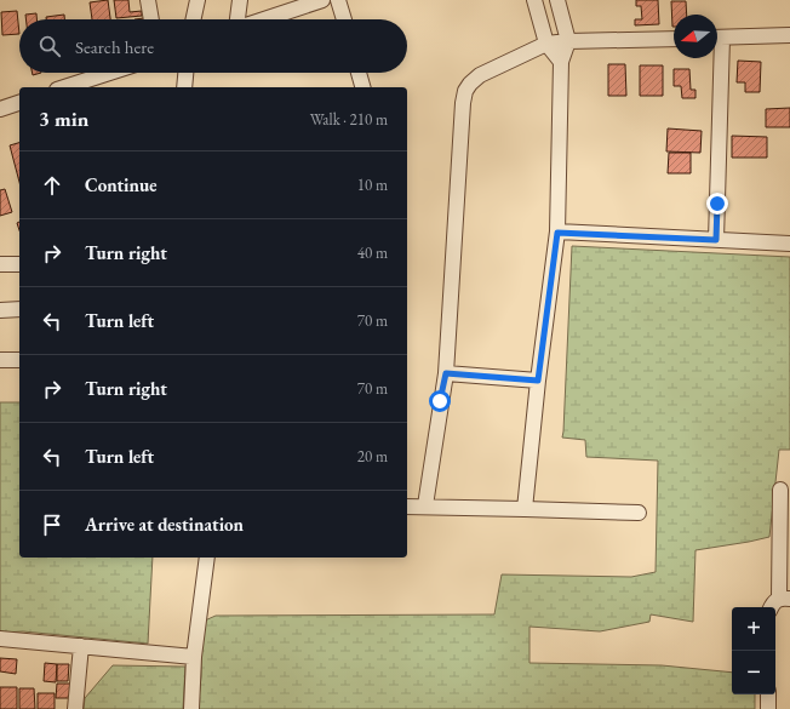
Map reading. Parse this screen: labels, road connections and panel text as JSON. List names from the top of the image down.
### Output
{
  "north": "left",
  "page": {
    "search": "Search here",
    "heading": ["3 min", "Walk · 210 m"],
    "list": [
      ["Continue", "10 m"],
      ["Turn right", "40 m"],
      ["Turn left", "70 m"],
      ["Turn right", "70 m"],
      ["Turn left", "20 m"],
      "Arrive at destination"
    ],
    "map_buttons": ["+", "−"]
  }
}
